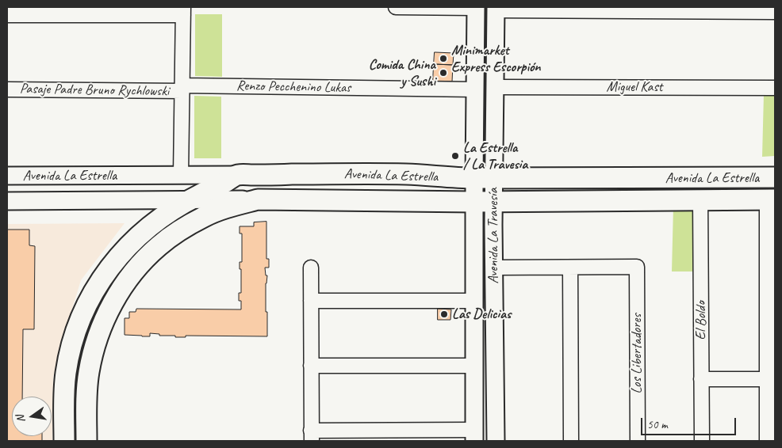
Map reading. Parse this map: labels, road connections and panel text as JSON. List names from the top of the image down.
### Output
{
  "streets": {
    "main road": ["Avenida La Estrella"],
    "street": [
      "Renzo Pecchenino Lukas",
      "Miguel Kast",
      "Pasaje Padre Bruno Rychlowski",
      "Avenida La Travesía",
      "El Boldo",
      "Los Libertadores"
    ]
  },
  "crossings": [
    ["Renzo Pecchenino Lukas", "Pasaje Padre Bruno Rychlowski"],
    ["Renzo Pecchenino Lukas", "Avenida La Travesía"],
    ["Miguel Kast", "Avenida La Travesía"],
    ["Avenida La Estrella", "Avenida La Travesía"],
    ["Avenida La Estrella", "El Boldo"]
  ],
  "places": [
    "Minimarket Express Escorpión",
    "Comida China y Sushi",
    "La Estrella / La Travesia",
    "Las Delicias"
  ],
  "scale_bar": "50 m",
  "north": "left"
}
